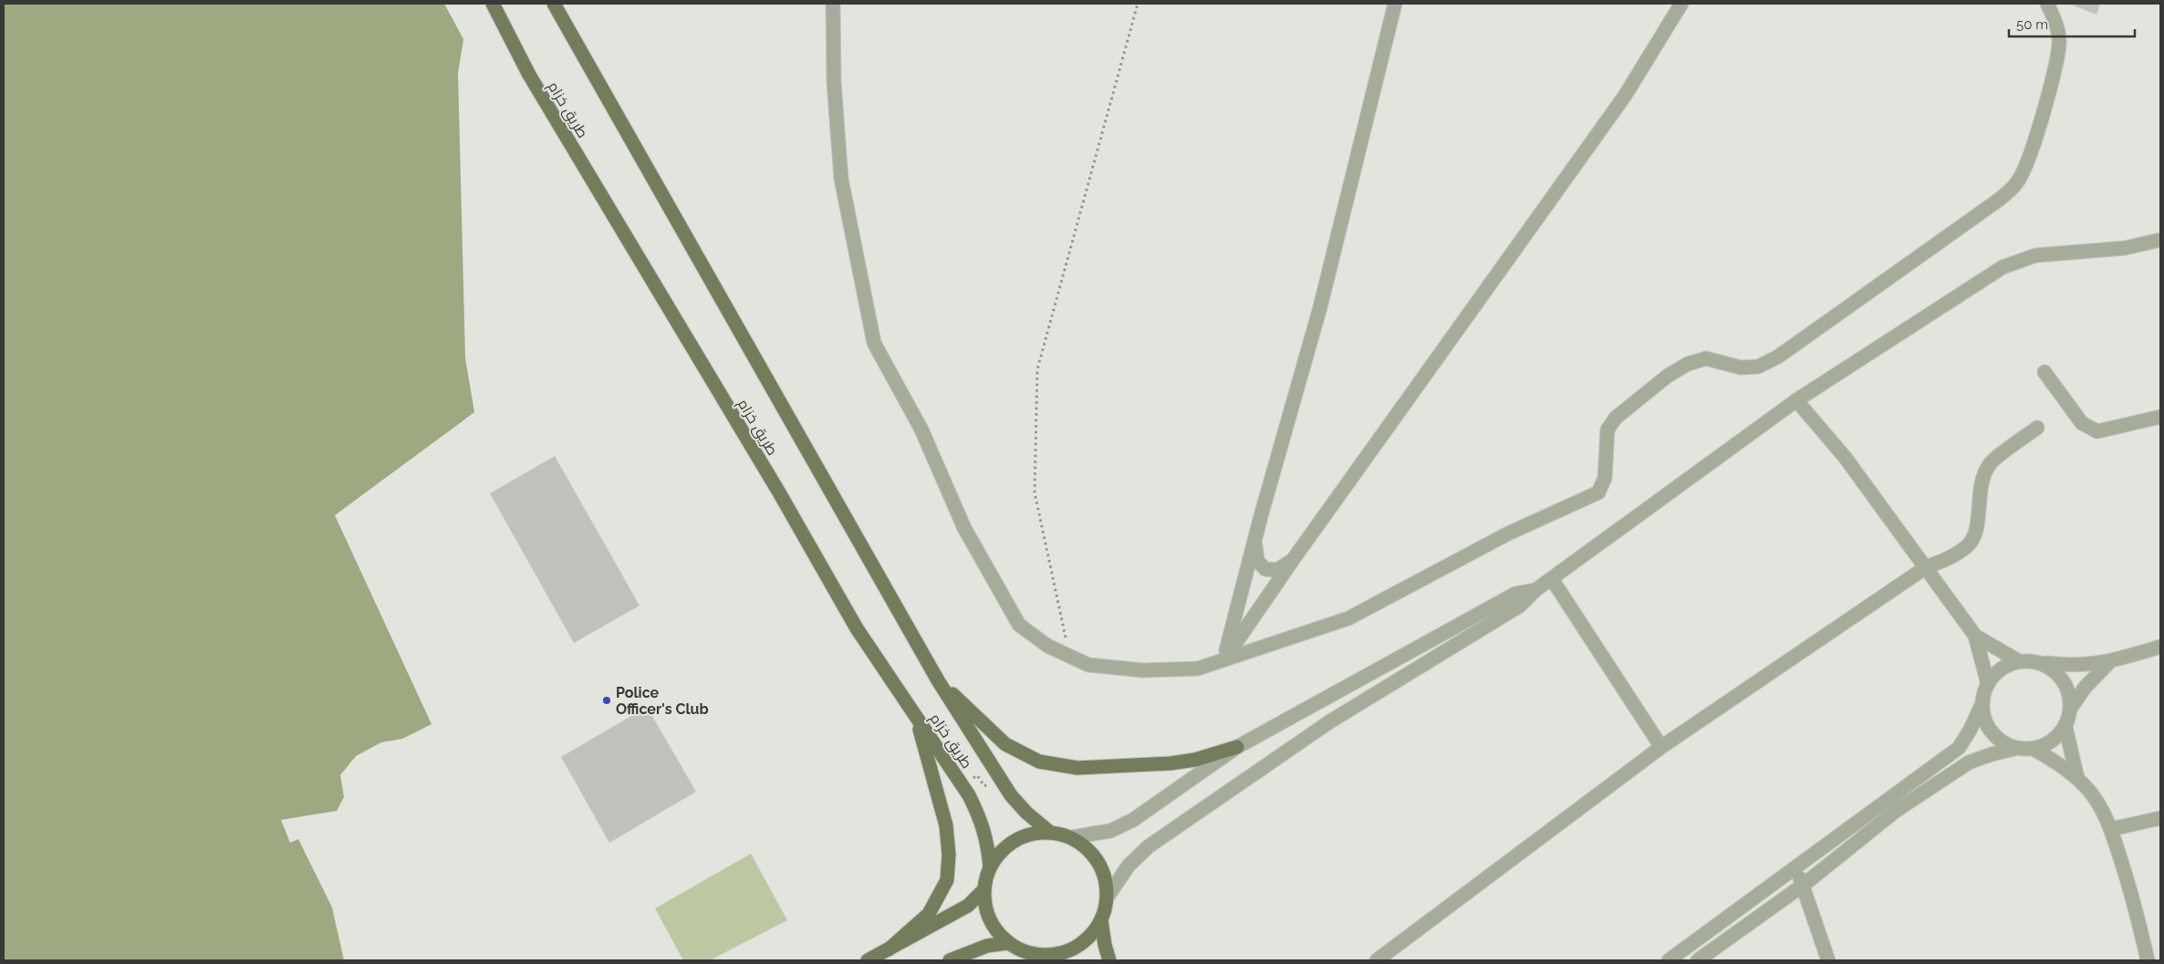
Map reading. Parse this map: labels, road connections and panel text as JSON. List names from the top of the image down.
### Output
{
  "streets": {
    "main road": ["طريق خزام"]
  },
  "places": ["Police Officer's Club"],
  "scale_bar": "50 m"
}
